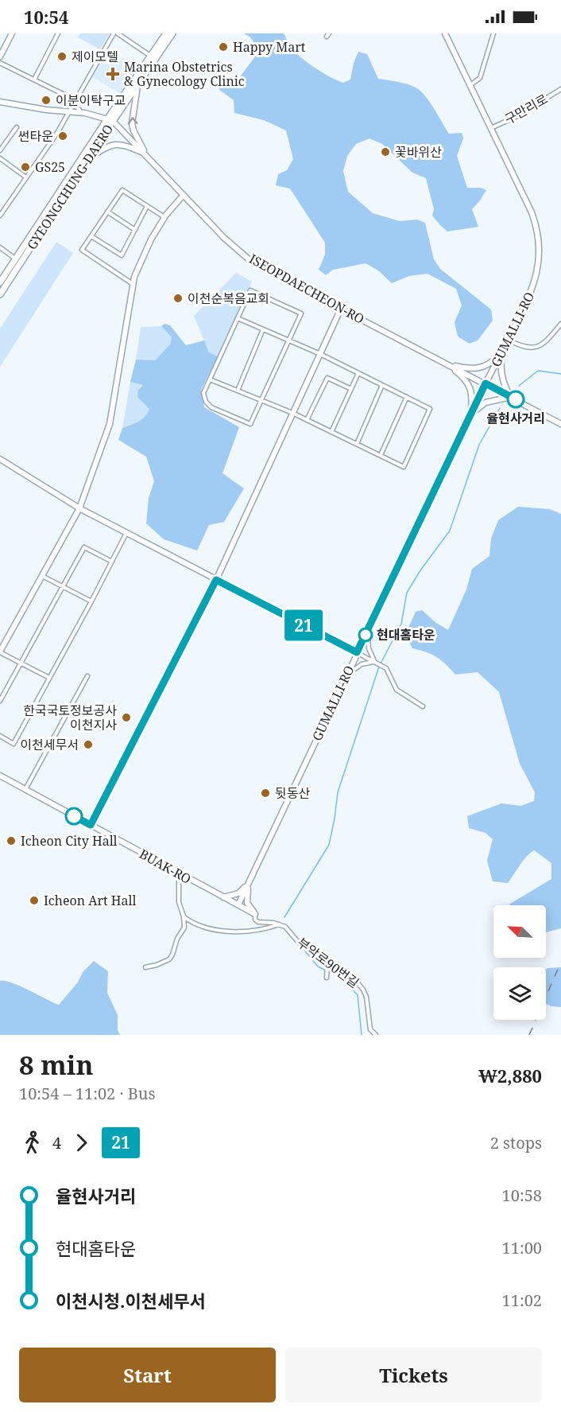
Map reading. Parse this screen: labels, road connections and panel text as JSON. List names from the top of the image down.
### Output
{
  "streets": {
    "main road": ["GYEONGCHUNG-DAERO"],
    "street": [
      "구만리로",
      "ISEOPDAECHEON-RO",
      "GUMALLI-RO",
      "BUAK-RO",
      "부악로90번길"
    ]
  },
  "crossings": [
    ["구만리로", "GUMALLI-RO"],
    ["GYEONGCHUNG-DAERO", "ISEOPDAECHEON-RO"],
    ["ISEOPDAECHEON-RO", "GUMALLI-RO"],
    ["GUMALLI-RO", "BUAK-RO"]
  ],
  "places": {
    "other": [
      "Happy Mart",
      "제이모텔",
      "이분이탁구교",
      "썬타운",
      "꽃바위산",
      "GS25",
      "이천순복음교회",
      "율현사거리",
      "현대홈타운",
      "한국국토정보공사 이천지사",
      "이천세무서",
      "뒷동산",
      "Icheon City Hall",
      "Icheon Art Hall"
    ],
    "health": ["Marina Obstetrics & Gynecology Clinic"]
  },
  "lines": ["bus line 21"],
  "north": "top left",
  "page": {
    "status": "10:54",
    "on_map": "21",
    "heading": ["8 min", "10:54 – 11:02 · Bus", "₩2,880"],
    "legs": ["4", "21", "2 stops"],
    "list": [
      {
        "name": "율현사거리",
        "value": "10:58"
      },
      {
        "name": "현대홈타운",
        "value": "11:00"
      },
      {
        "name": "이천시청.이천세무서",
        "value": "11:02"
      }
    ],
    "buttons": ["Start", "Tickets"]
  }
}
